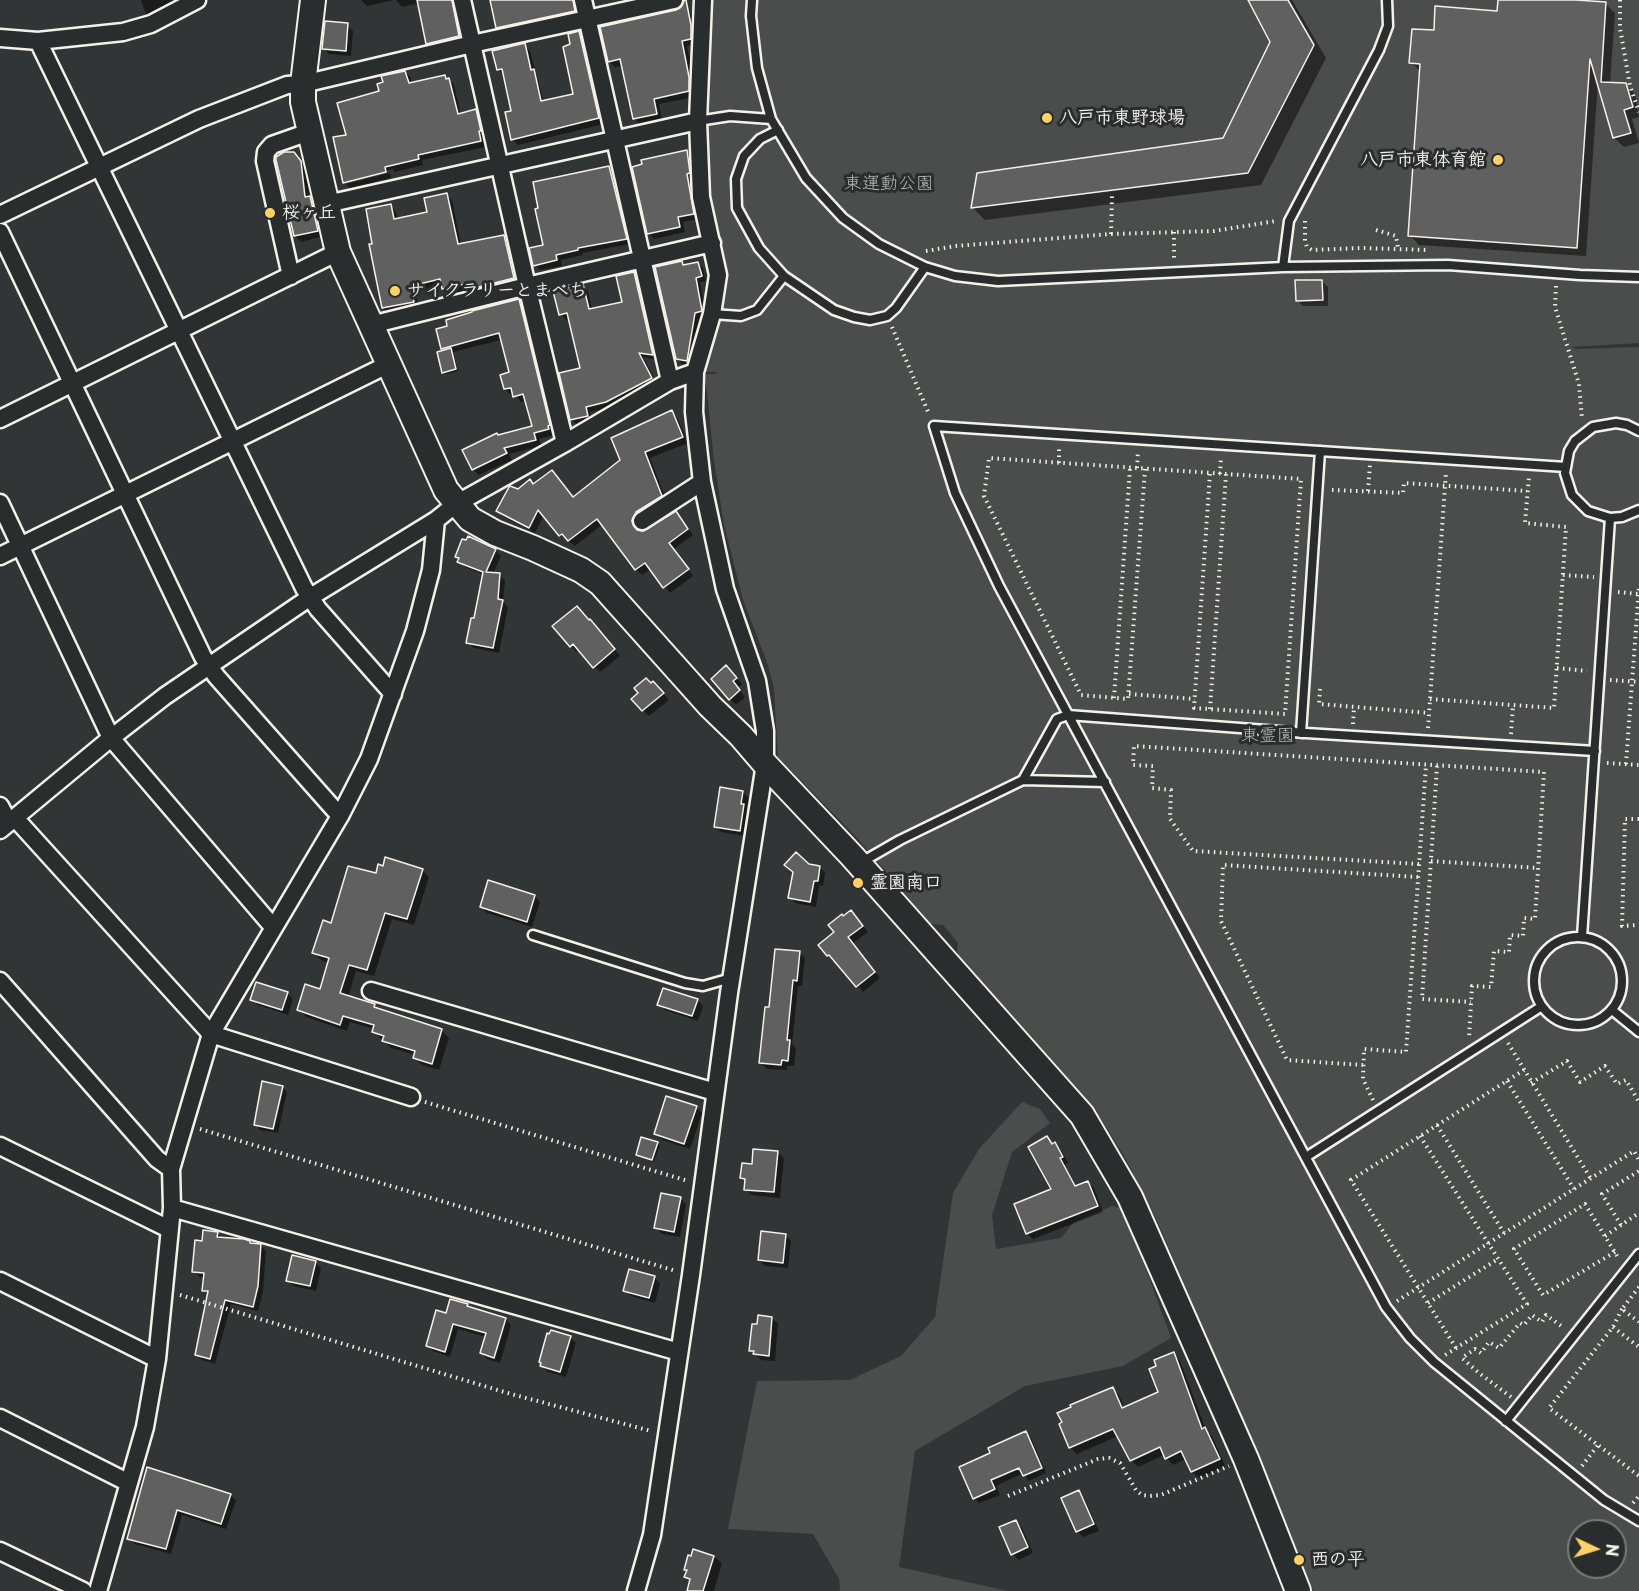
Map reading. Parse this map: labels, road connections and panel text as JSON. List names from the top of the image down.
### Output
{
  "parks": ["東運動公園", "東霊園"],
  "places": [
    "八戸市東野球場",
    "八戸市東体育館",
    "桜ヶ丘",
    "サイクラリーとまべち",
    "霊園南口",
    "西の平"
  ],
  "north": "right"
}
